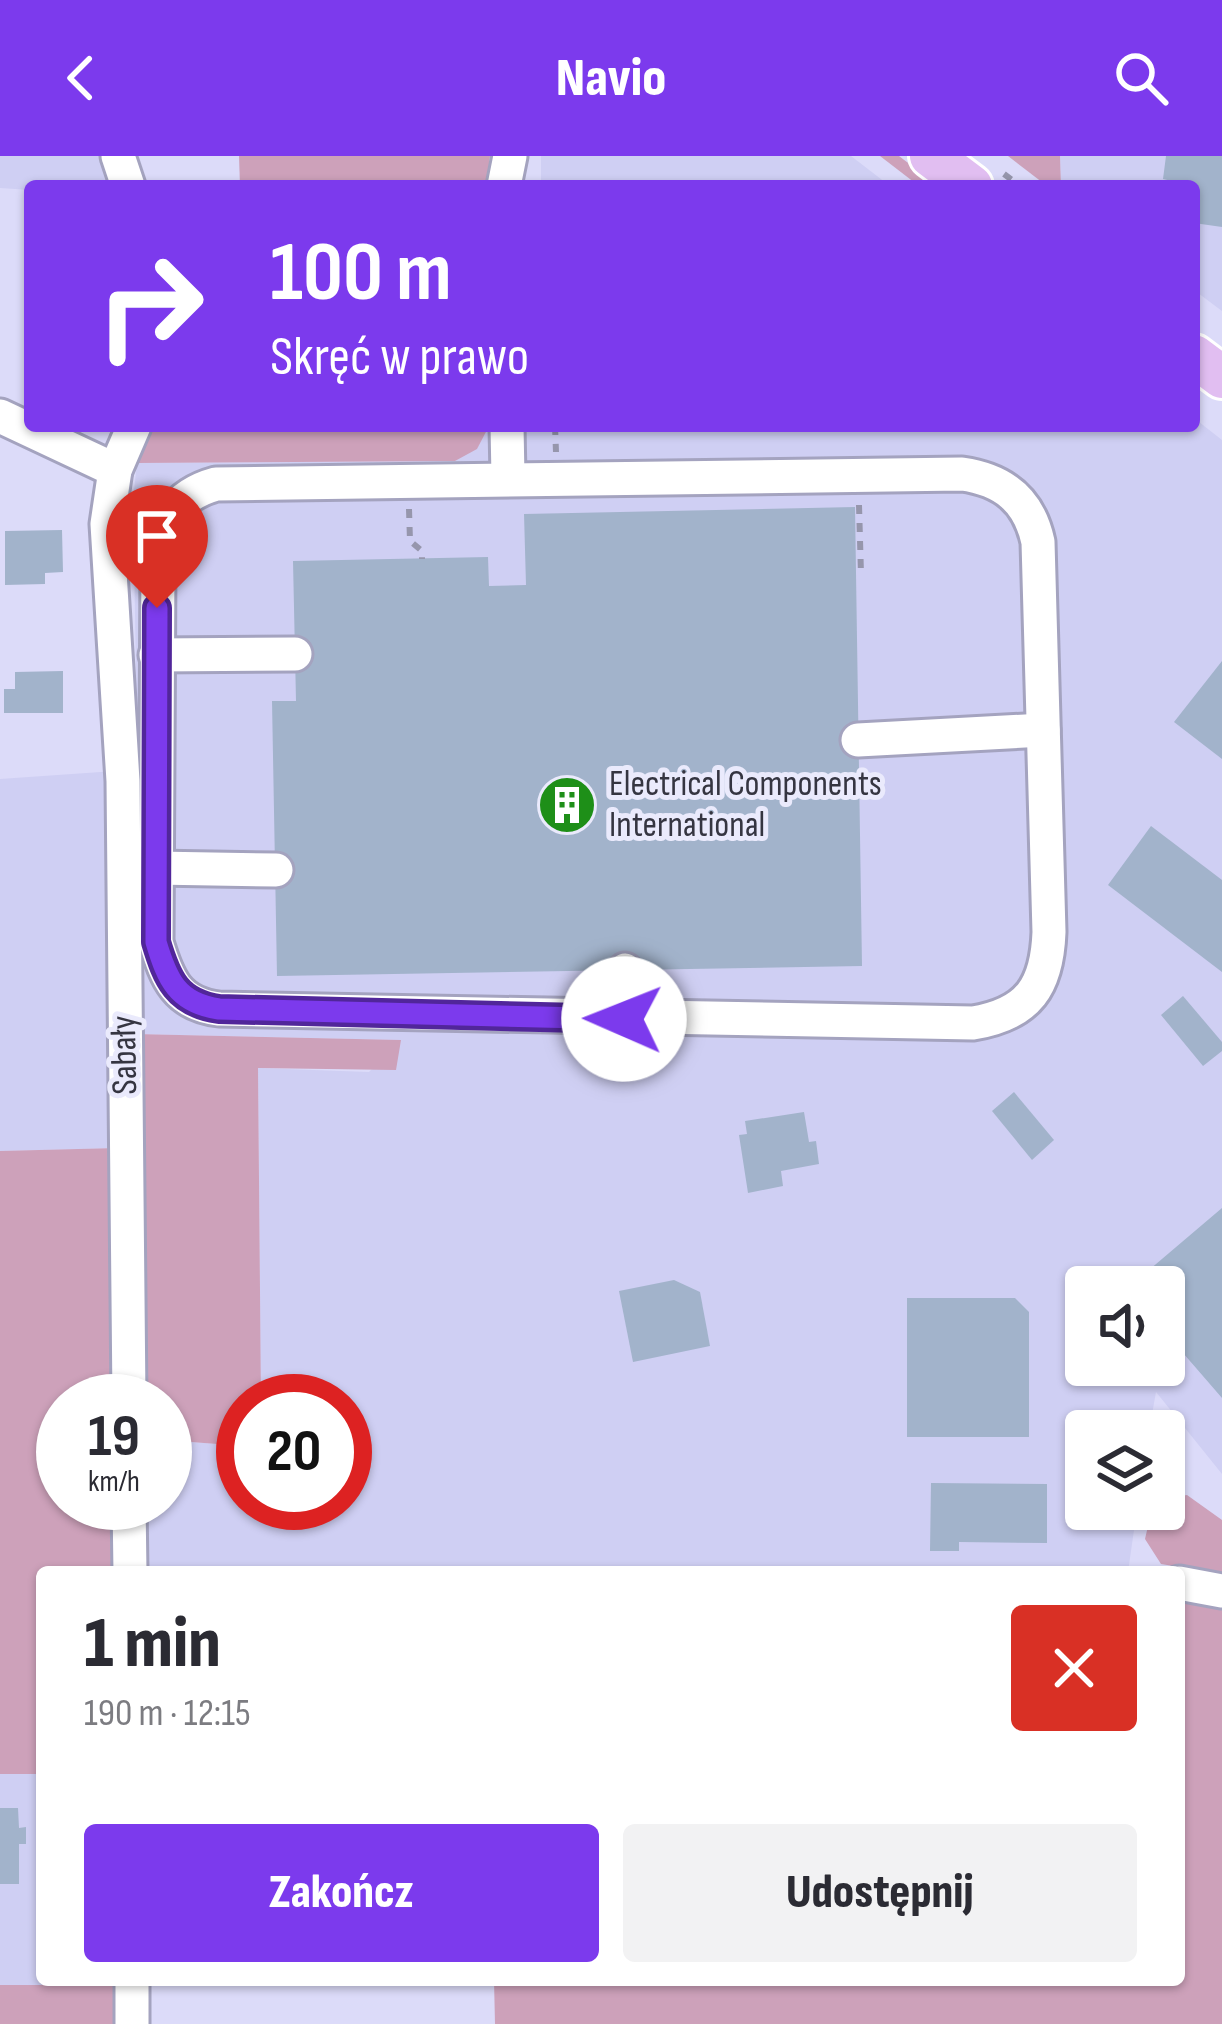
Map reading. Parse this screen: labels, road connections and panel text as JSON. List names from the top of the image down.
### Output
{
  "streets": {
    "street": ["Sabały"]
  },
  "places": {
    "building": ["Electrical Components International"]
  },
  "page": {
    "header": "Navio",
    "turn": ["100 m", "Skręć w prawo"],
    "speed": "19 km/h",
    "limit": "20",
    "heading": ["1 min", "190 m · 12:15"],
    "buttons": ["Zakończ", "Udostępnij"]
  }
}
